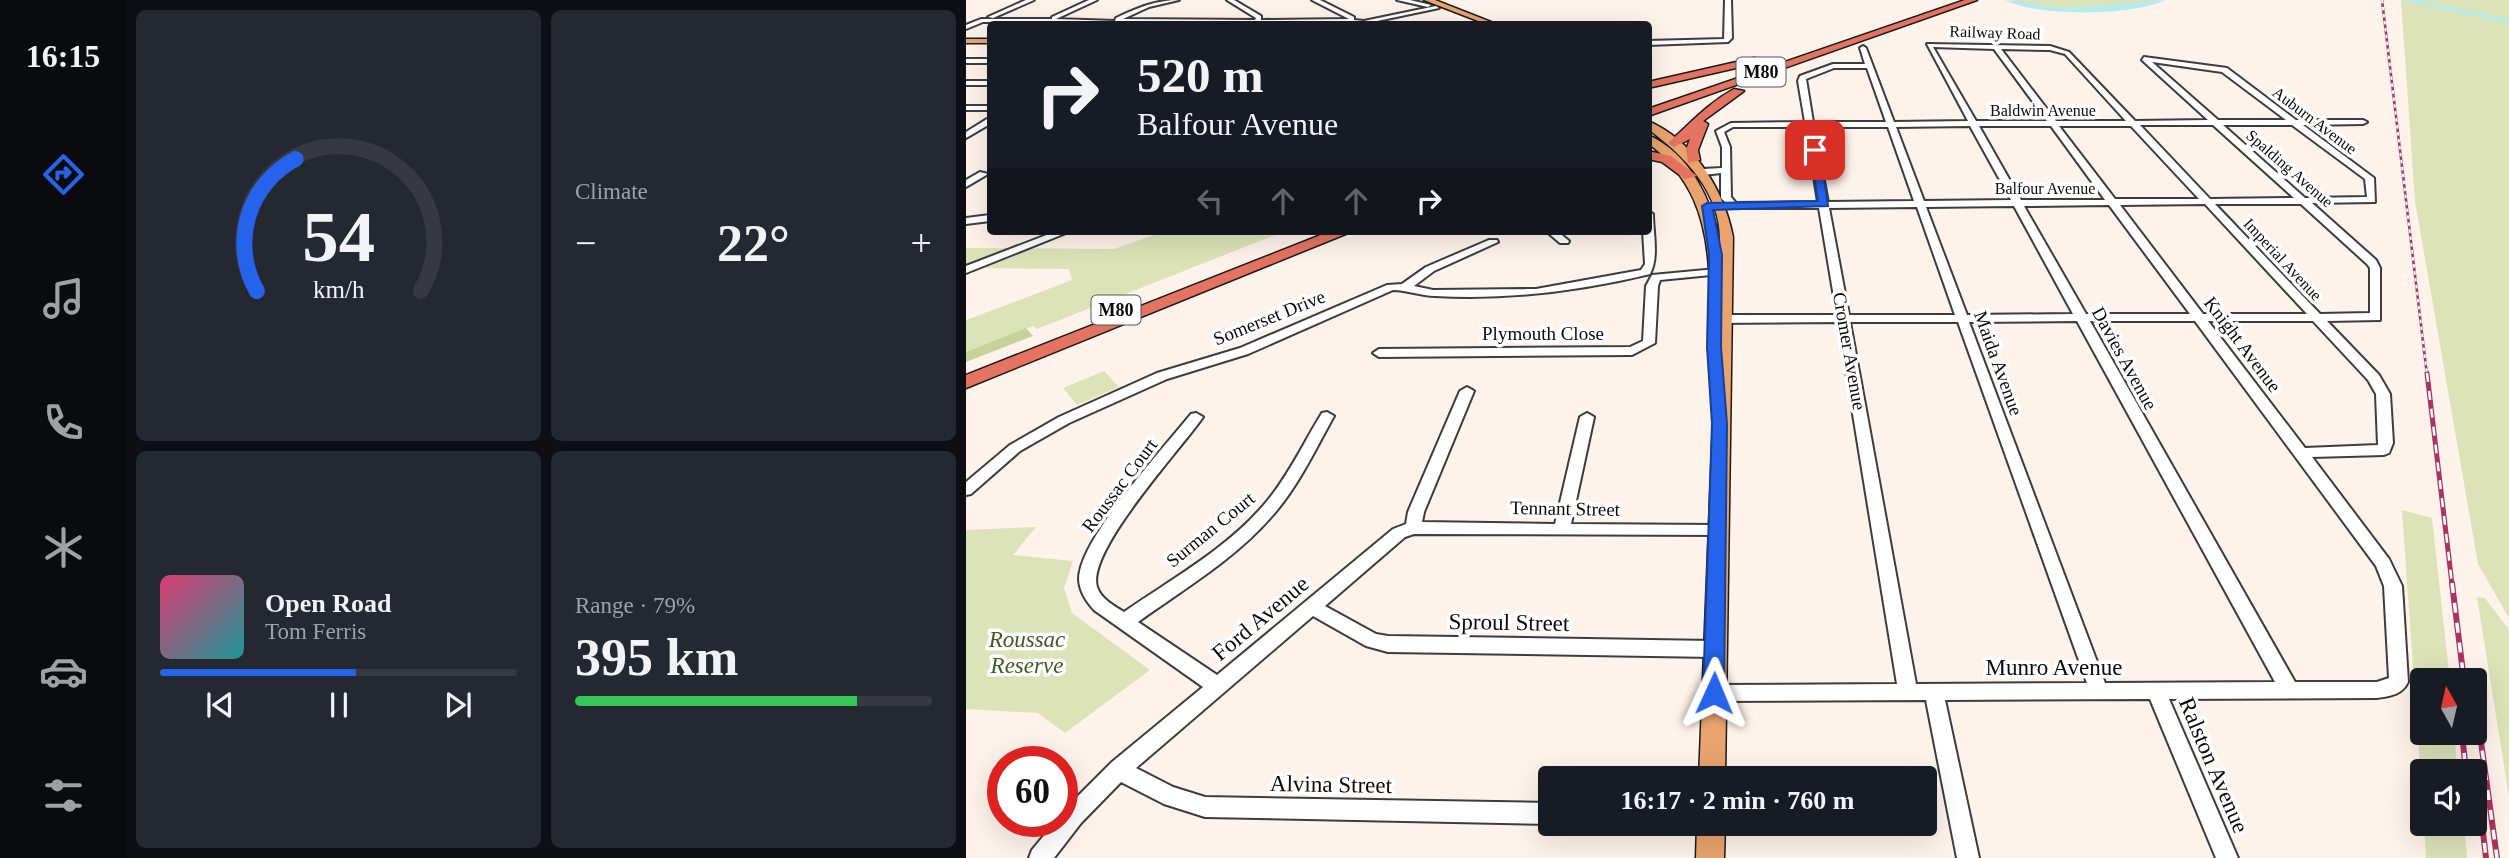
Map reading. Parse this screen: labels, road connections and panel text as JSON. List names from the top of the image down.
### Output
{
  "streets": {
    "highway": ["M80"],
    "street": [
      "Railway Road",
      "Baldwin Avenue",
      "Auburn Avenue",
      "Spalding Avenue",
      "Balfour Avenue",
      "Imperial Avenue",
      "Somerset Drive",
      "Plymouth Close",
      "Knight Avenue",
      "Cromer Avenue",
      "Davies Avenue",
      "Maida Avenue",
      "Roussac Court",
      "Tennant Street",
      "Surman Court",
      "Ford Avenue",
      "Sproul Street",
      "Munro Avenue",
      "Ralston Avenue",
      "Alvina Street"
    ]
  },
  "crossings": [
    ["Railway Road", "Imperial Avenue"],
    ["Railway Road", "Knight Avenue"],
    ["Railway Road", "Davies Avenue"],
    ["M80", "Maida Avenue"],
    ["Baldwin Avenue", "Auburn Avenue"],
    ["Baldwin Avenue", "Spalding Avenue"],
    ["Baldwin Avenue", "Imperial Avenue"],
    ["Baldwin Avenue", "Knight Avenue"],
    ["Baldwin Avenue", "Cromer Avenue"],
    ["Baldwin Avenue", "Davies Avenue"],
    ["Baldwin Avenue", "Maida Avenue"],
    ["Auburn Avenue", "Spalding Avenue"],
    ["Auburn Avenue", "Balfour Avenue"],
    ["Spalding Avenue", "Balfour Avenue"],
    ["Spalding Avenue", "Imperial Avenue"],
    ["Balfour Avenue", "Imperial Avenue"],
    ["Balfour Avenue", "Knight Avenue"],
    ["Balfour Avenue", "Cromer Avenue"],
    ["Balfour Avenue", "Davies Avenue"],
    ["Balfour Avenue", "Maida Avenue"],
    ["Imperial Avenue", "Knight Avenue"],
    ["Somerset Drive", "Plymouth Close"],
    ["Knight Avenue", "Munro Avenue"],
    ["Cromer Avenue", "Maida Avenue"],
    ["Cromer Avenue", "Munro Avenue"],
    ["Davies Avenue", "Munro Avenue"],
    ["Maida Avenue", "Munro Avenue"],
    ["Roussac Court", "Surman Court"],
    ["Roussac Court", "Ford Avenue"],
    ["Tennant Street", "Ford Avenue"],
    ["Ford Avenue", "Sproul Street"],
    ["Ford Avenue", "Alvina Street"],
    ["Munro Avenue", "Ralston Avenue"]
  ],
  "parks": ["Roussac Reserve"],
  "north": "top",
  "page": {
    "tabs": "16:15",
    "tile": [
      "Climate",
      ["Range · 79%", "395 km"]
    ],
    "turn": ["520 m", "Balfour Avenue"],
    "heat": ["−", "22°", "+"],
    "song": ["Open Road", "Tom Ferris"],
    "limit": "60",
    "trip": "16:17 · 2 min · 760 m",
    "gauge": ["54", "km/h"]
  }
}
